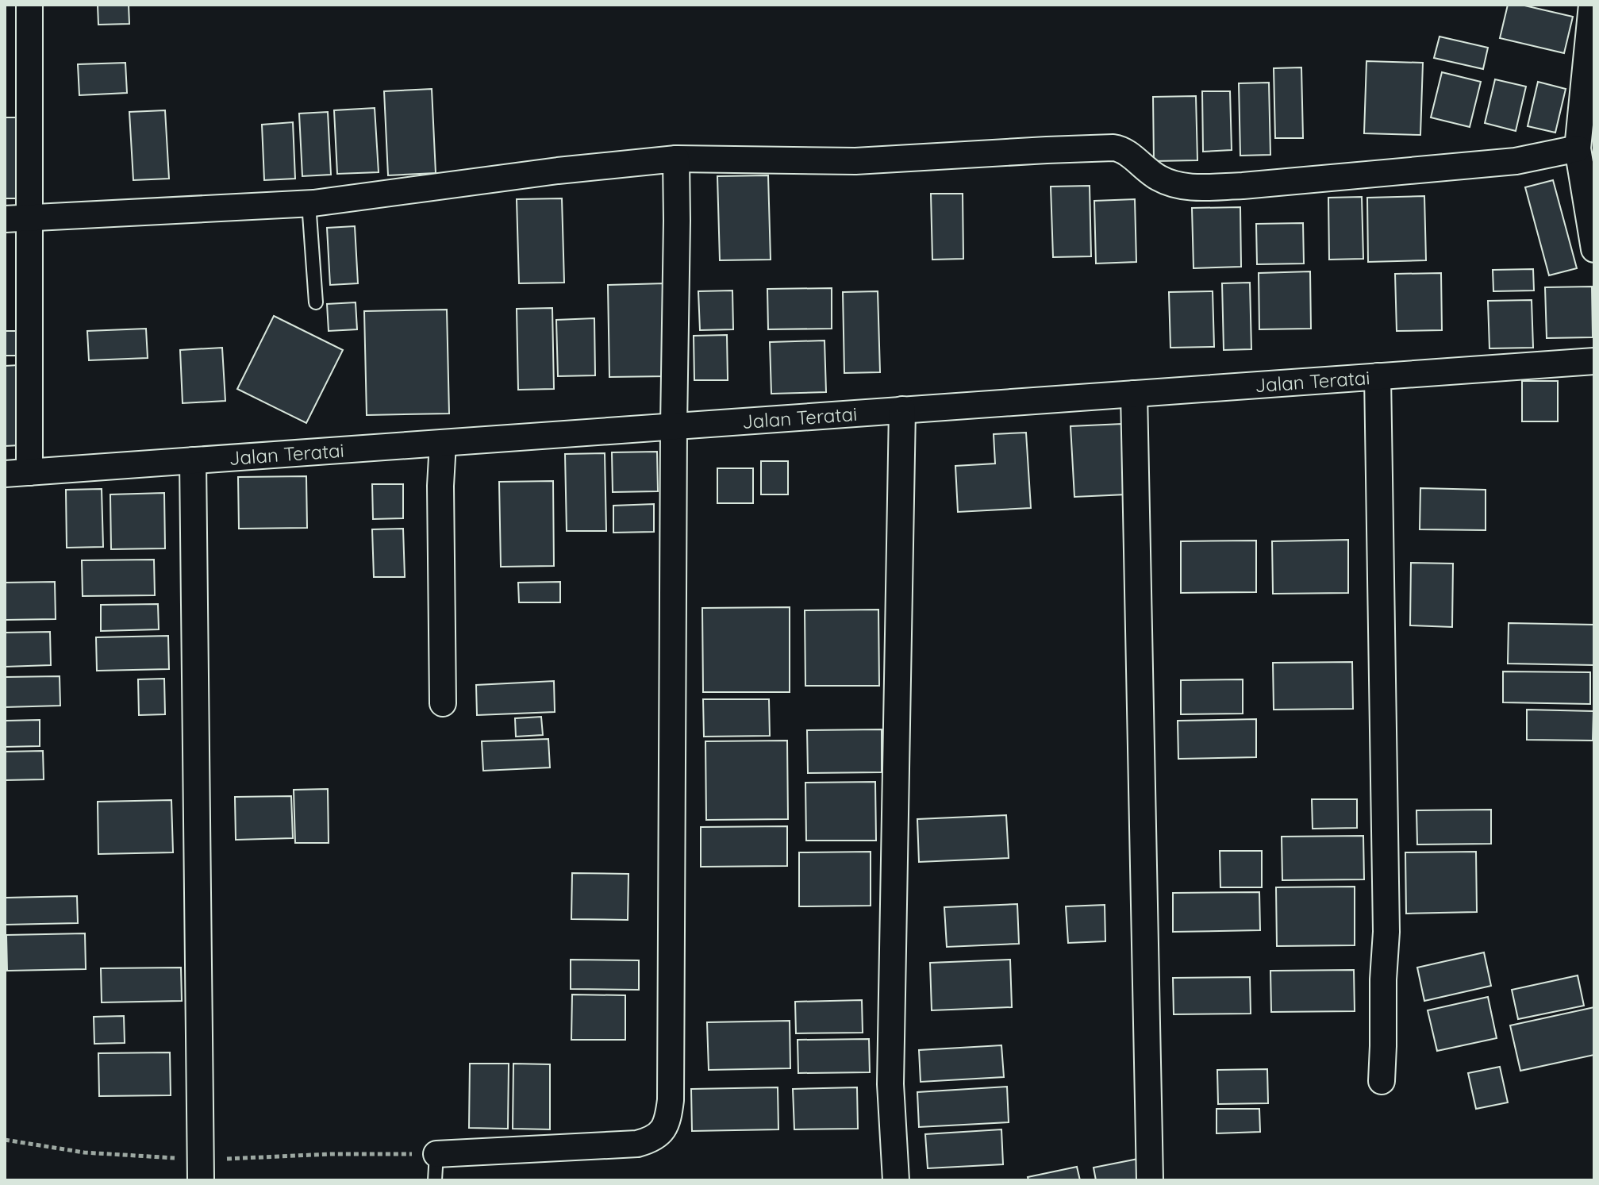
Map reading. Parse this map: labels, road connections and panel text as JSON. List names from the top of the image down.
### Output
{
  "streets": {
    "street": ["Jalan Teratai"]
  }
}
